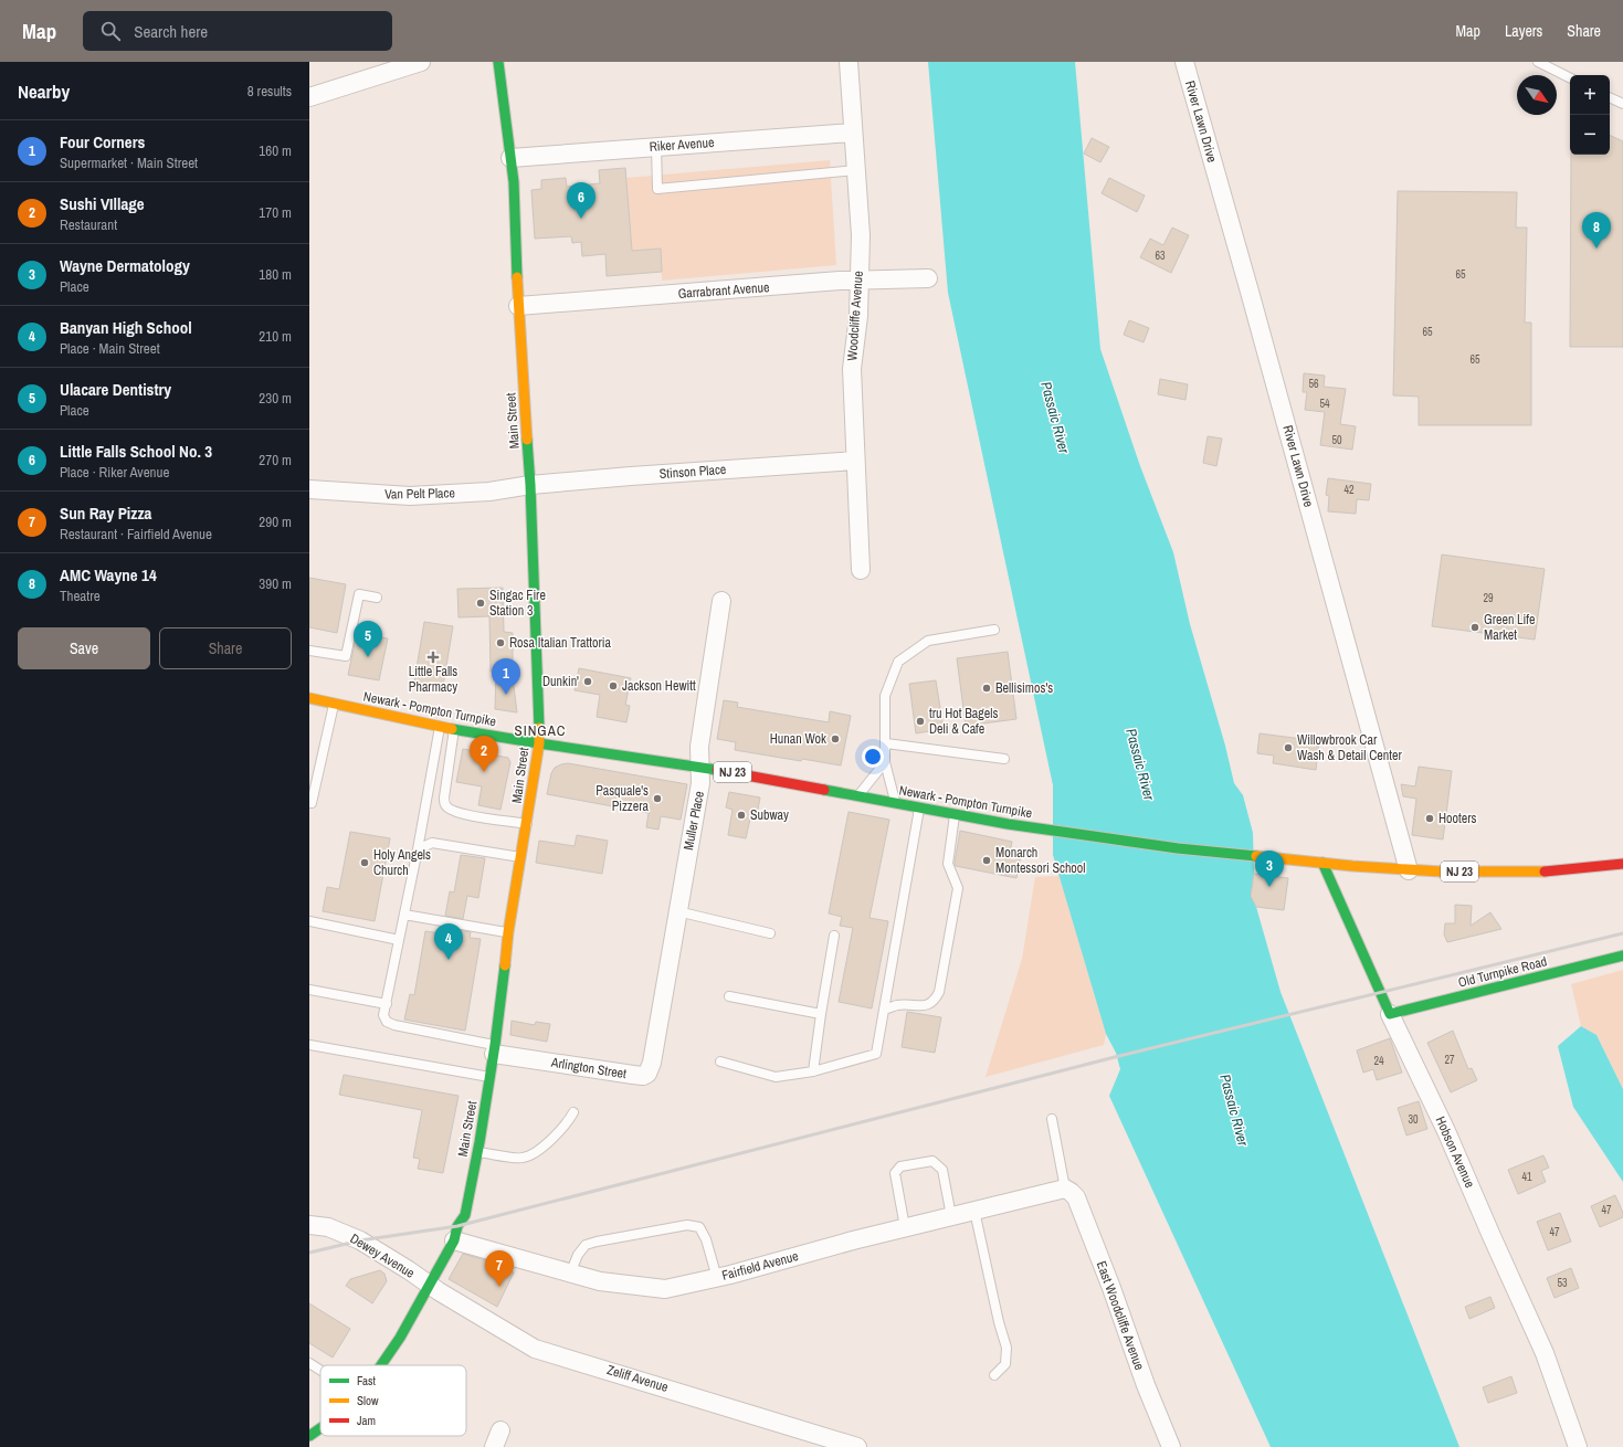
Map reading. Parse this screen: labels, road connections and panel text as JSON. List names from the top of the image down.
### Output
{
  "streets": {
    "main road": [
      "Main Street",
      "Newark - Pompton Turnpike",
      "NJ 23",
      "Old Turnpike Road",
      "Hobson Avenue"
    ],
    "street": [
      "River Lawn Drive",
      "Riker Avenue",
      "Garrabrant Avenue",
      "Woodcliffe Avenue",
      "Stinson Place",
      "Van Pelt Place",
      "Muller Place",
      "Arlington Street",
      "Dewey Avenue",
      "Fairfield Avenue",
      "East Woodcliffe Avenue",
      "Zeliff Avenue"
    ]
  },
  "crossings": [
    ["River Lawn Drive", "Newark - Pompton Turnpike"],
    ["Riker Avenue", "Woodcliffe Avenue"],
    ["Riker Avenue", "Main Street"],
    ["Garrabrant Avenue", "Woodcliffe Avenue"],
    ["Garrabrant Avenue", "Main Street"],
    ["Woodcliffe Avenue", "Stinson Place"],
    ["Main Street", "Stinson Place"],
    ["Main Street", "Van Pelt Place"],
    ["Main Street", "Newark - Pompton Turnpike"],
    ["Main Street", "Arlington Street"],
    ["Main Street", "Dewey Avenue"],
    ["Main Street", "Fairfield Avenue"],
    ["Main Street", "Zeliff Avenue"],
    ["Stinson Place", "Van Pelt Place"],
    ["Newark - Pompton Turnpike", "Muller Place"],
    ["Newark - Pompton Turnpike", "Hobson Avenue"],
    ["Muller Place", "Arlington Street"],
    ["Old Turnpike Road", "Hobson Avenue"],
    ["Dewey Avenue", "Zeliff Avenue"],
    ["Fairfield Avenue", "East Woodcliffe Avenue"]
  ],
  "districts": ["SINGAC"],
  "water": ["Passaic River"],
  "places": {
    "other": [
      "Singac Fire Station 3",
      "Green Life Market",
      "Rosa Italian Trattoria",
      "Dunkin'",
      "Jackson Hewitt",
      "Bellisimos's",
      "tru Hot Bagels Deli & Cafe",
      "Hunan Wok",
      "Willowbrook Car Wash & Detail Center",
      "Pasquale's Pizzera",
      "Subway",
      "Hooters",
      "Monarch Montessori School",
      "Holy Angels Church"
    ],
    "health": ["Little Falls Pharmacy"]
  },
  "house_numbers": [
    "63",
    "65",
    "65",
    "65",
    "56",
    "54",
    "50",
    "42",
    "29",
    "27",
    "24",
    "30",
    "41",
    "47",
    "47",
    "53"
  ],
  "legend": ["Fast", "Slow", "Jam"],
  "north": "bottom right",
  "page": {
    "header": "Map",
    "search": "Search here",
    "nav": ["Map", "Layers", "Share"],
    "heading": ["Nearby", "8 results"],
    "map_buttons": ["+", "−"],
    "list": [
      {
        "mark": "1",
        "name": "Four Corners",
        "note": "Supermarket · Main Street",
        "value": "160 m"
      },
      {
        "mark": "2",
        "name": "Sushi VIllage",
        "note": "Restaurant",
        "value": "170 m"
      },
      {
        "mark": "3",
        "name": "Wayne Dermatology",
        "note": "Place",
        "value": "180 m"
      },
      {
        "mark": "4",
        "name": "Banyan High School",
        "note": "Place · Main Street",
        "value": "210 m"
      },
      {
        "mark": "5",
        "name": "Ulacare Dentistry",
        "note": "Place",
        "value": "230 m"
      },
      {
        "mark": "6",
        "name": "Little Falls School No. 3",
        "note": "Place · Riker Avenue",
        "value": "270 m"
      },
      {
        "mark": "7",
        "name": "Sun Ray Pizza",
        "note": "Restaurant · Fairfield Avenue",
        "value": "290 m"
      },
      {
        "mark": "8",
        "name": "AMC Wayne 14",
        "note": "Theatre",
        "value": "390 m"
      }
    ],
    "pins": [
      "6",
      "8",
      "5",
      "1",
      "2",
      "3",
      "4",
      "7"
    ],
    "buttons": ["Save", "Share"]
  }
}
